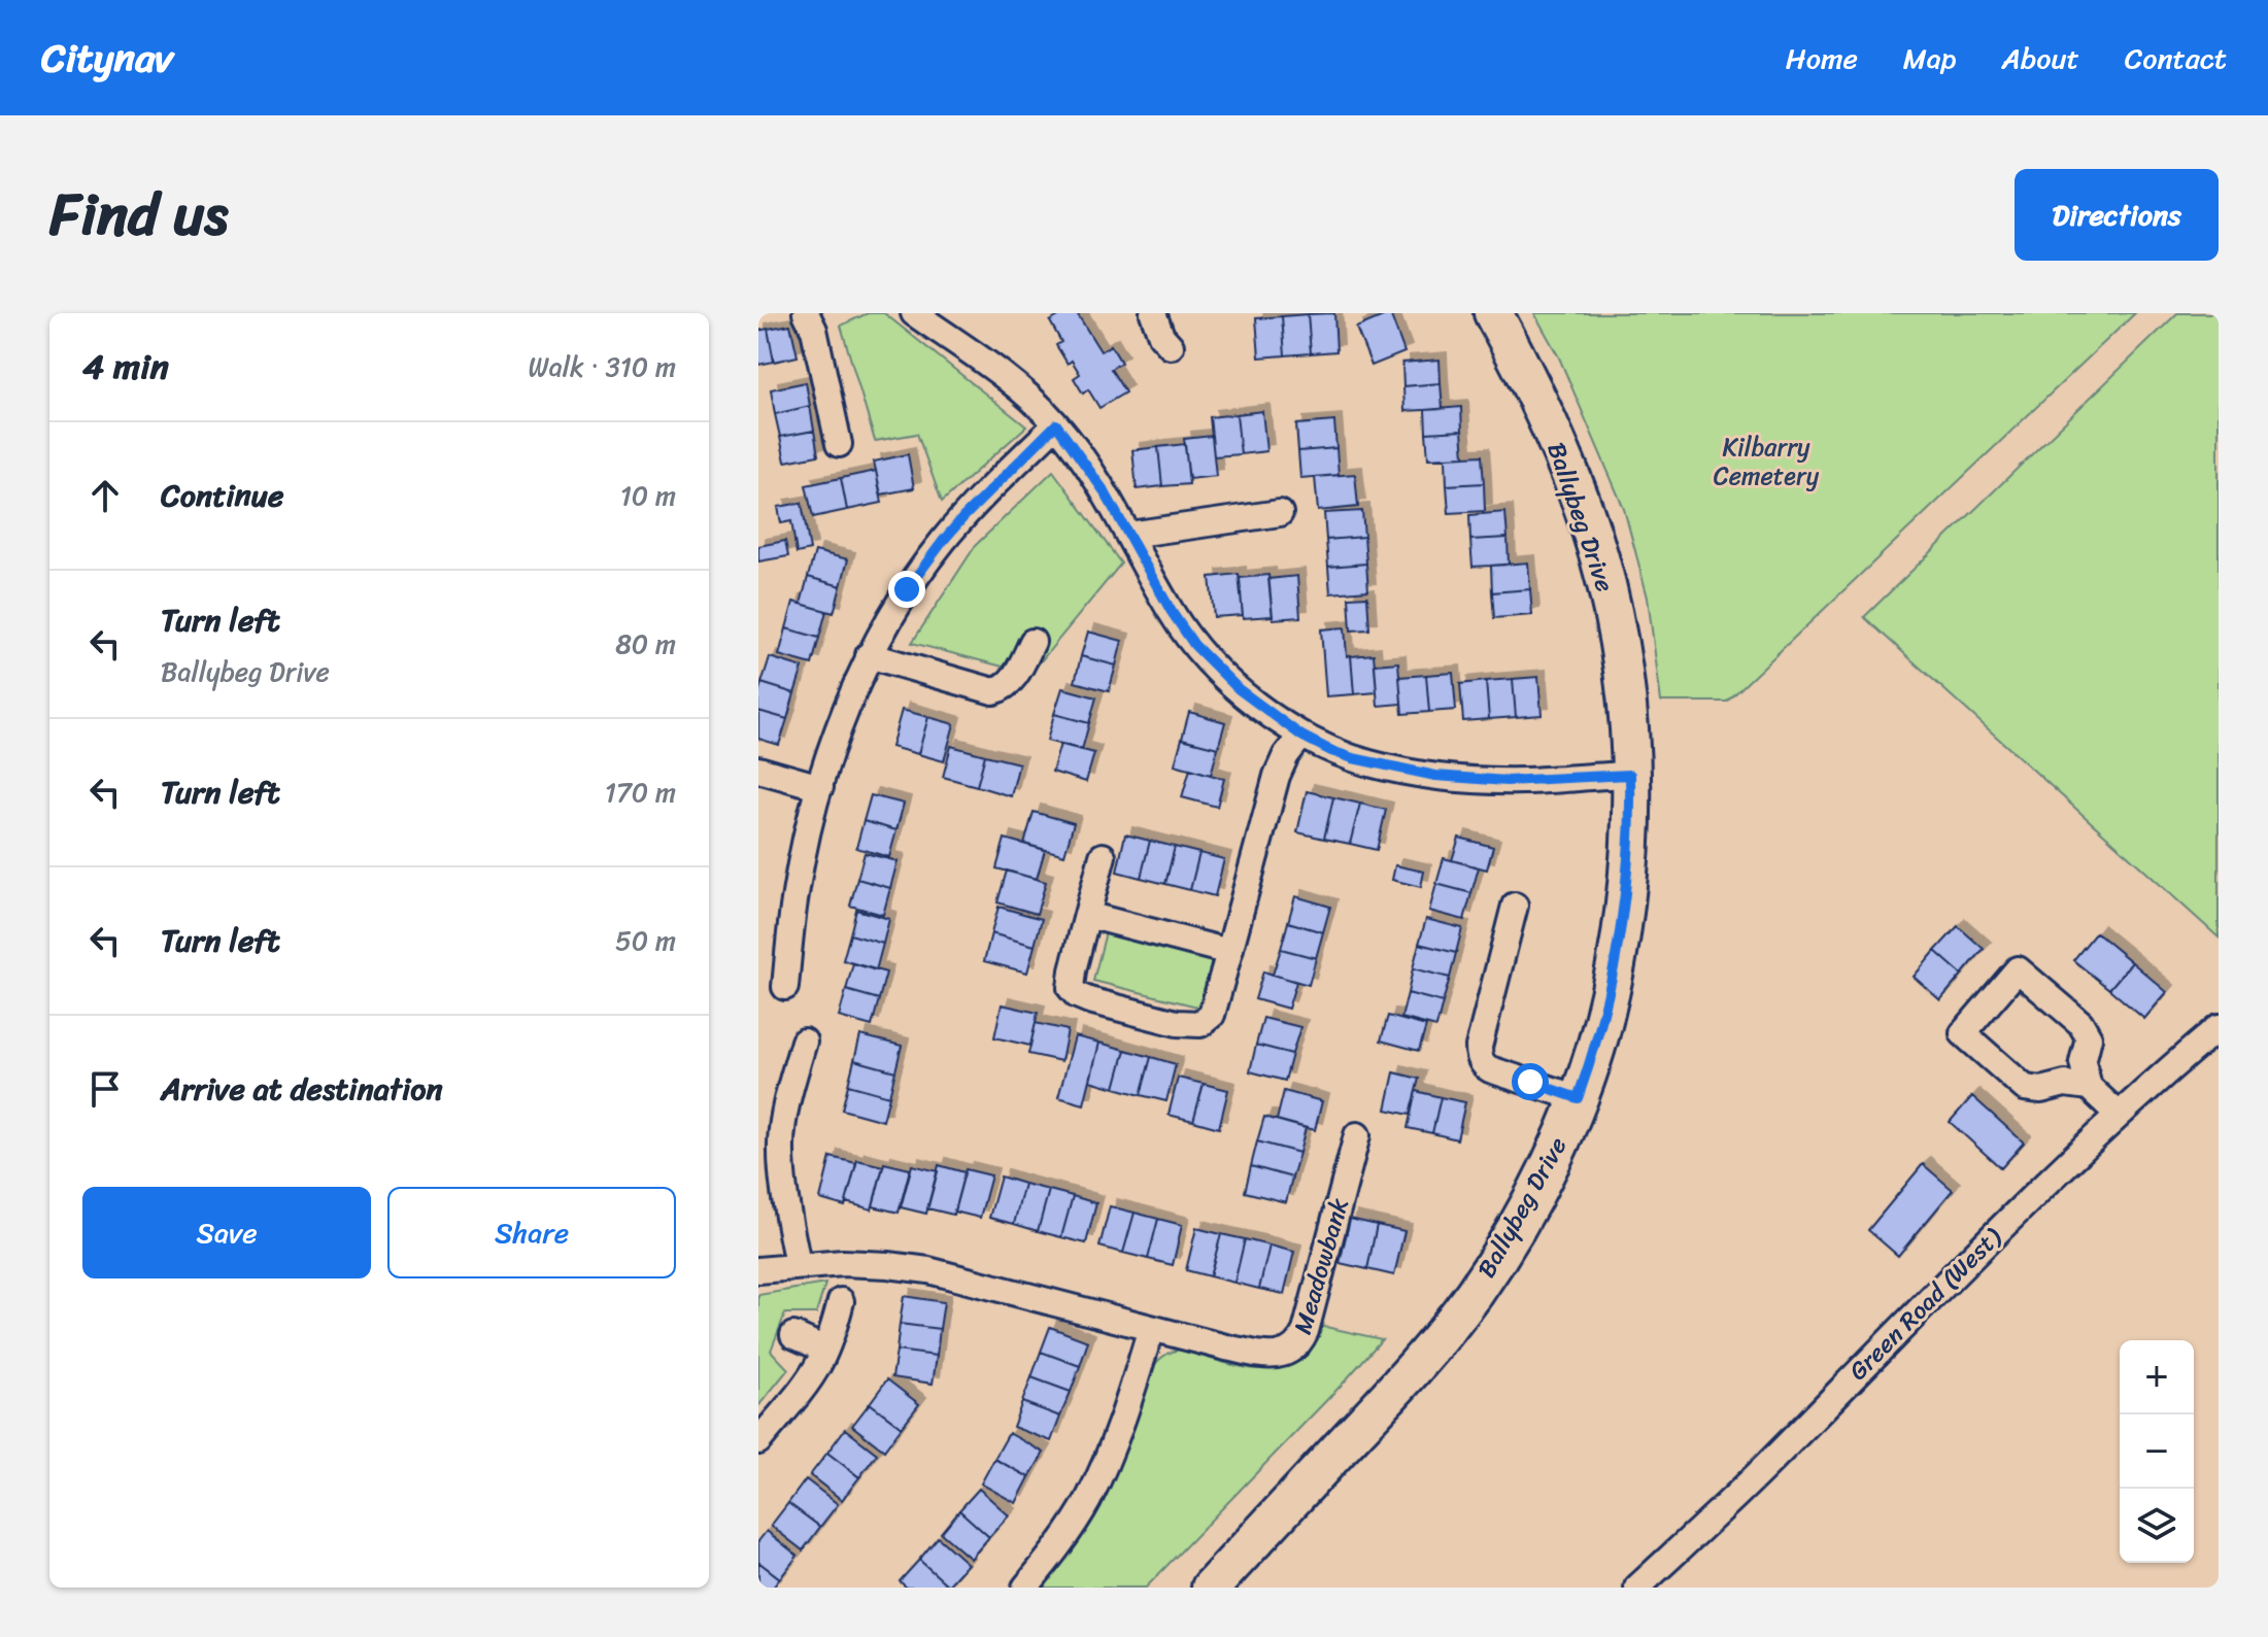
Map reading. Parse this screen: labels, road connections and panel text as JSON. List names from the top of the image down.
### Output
{
  "streets": {
    "street": ["Ballybeg Drive", "Meadowbank", "Green Road (West)"]
  },
  "parks": ["Kilbarry Cemetery"],
  "page": {
    "header": "Citynav",
    "nav": [
      "Home",
      "Map",
      "About",
      "Contact"
    ],
    "title": "Find us",
    "buttons": [
      "Directions",
      ["Save", "Share"]
    ],
    "heading": ["4 min", "Walk · 310 m"],
    "list": [
      ["Continue", "10 m"],
      ["Turn left", "Ballybeg Drive", "80 m"],
      ["Turn left", "170 m"],
      ["Turn left", "50 m"],
      "Arrive at destination"
    ],
    "map_buttons": ["+", "−"]
  }
}
